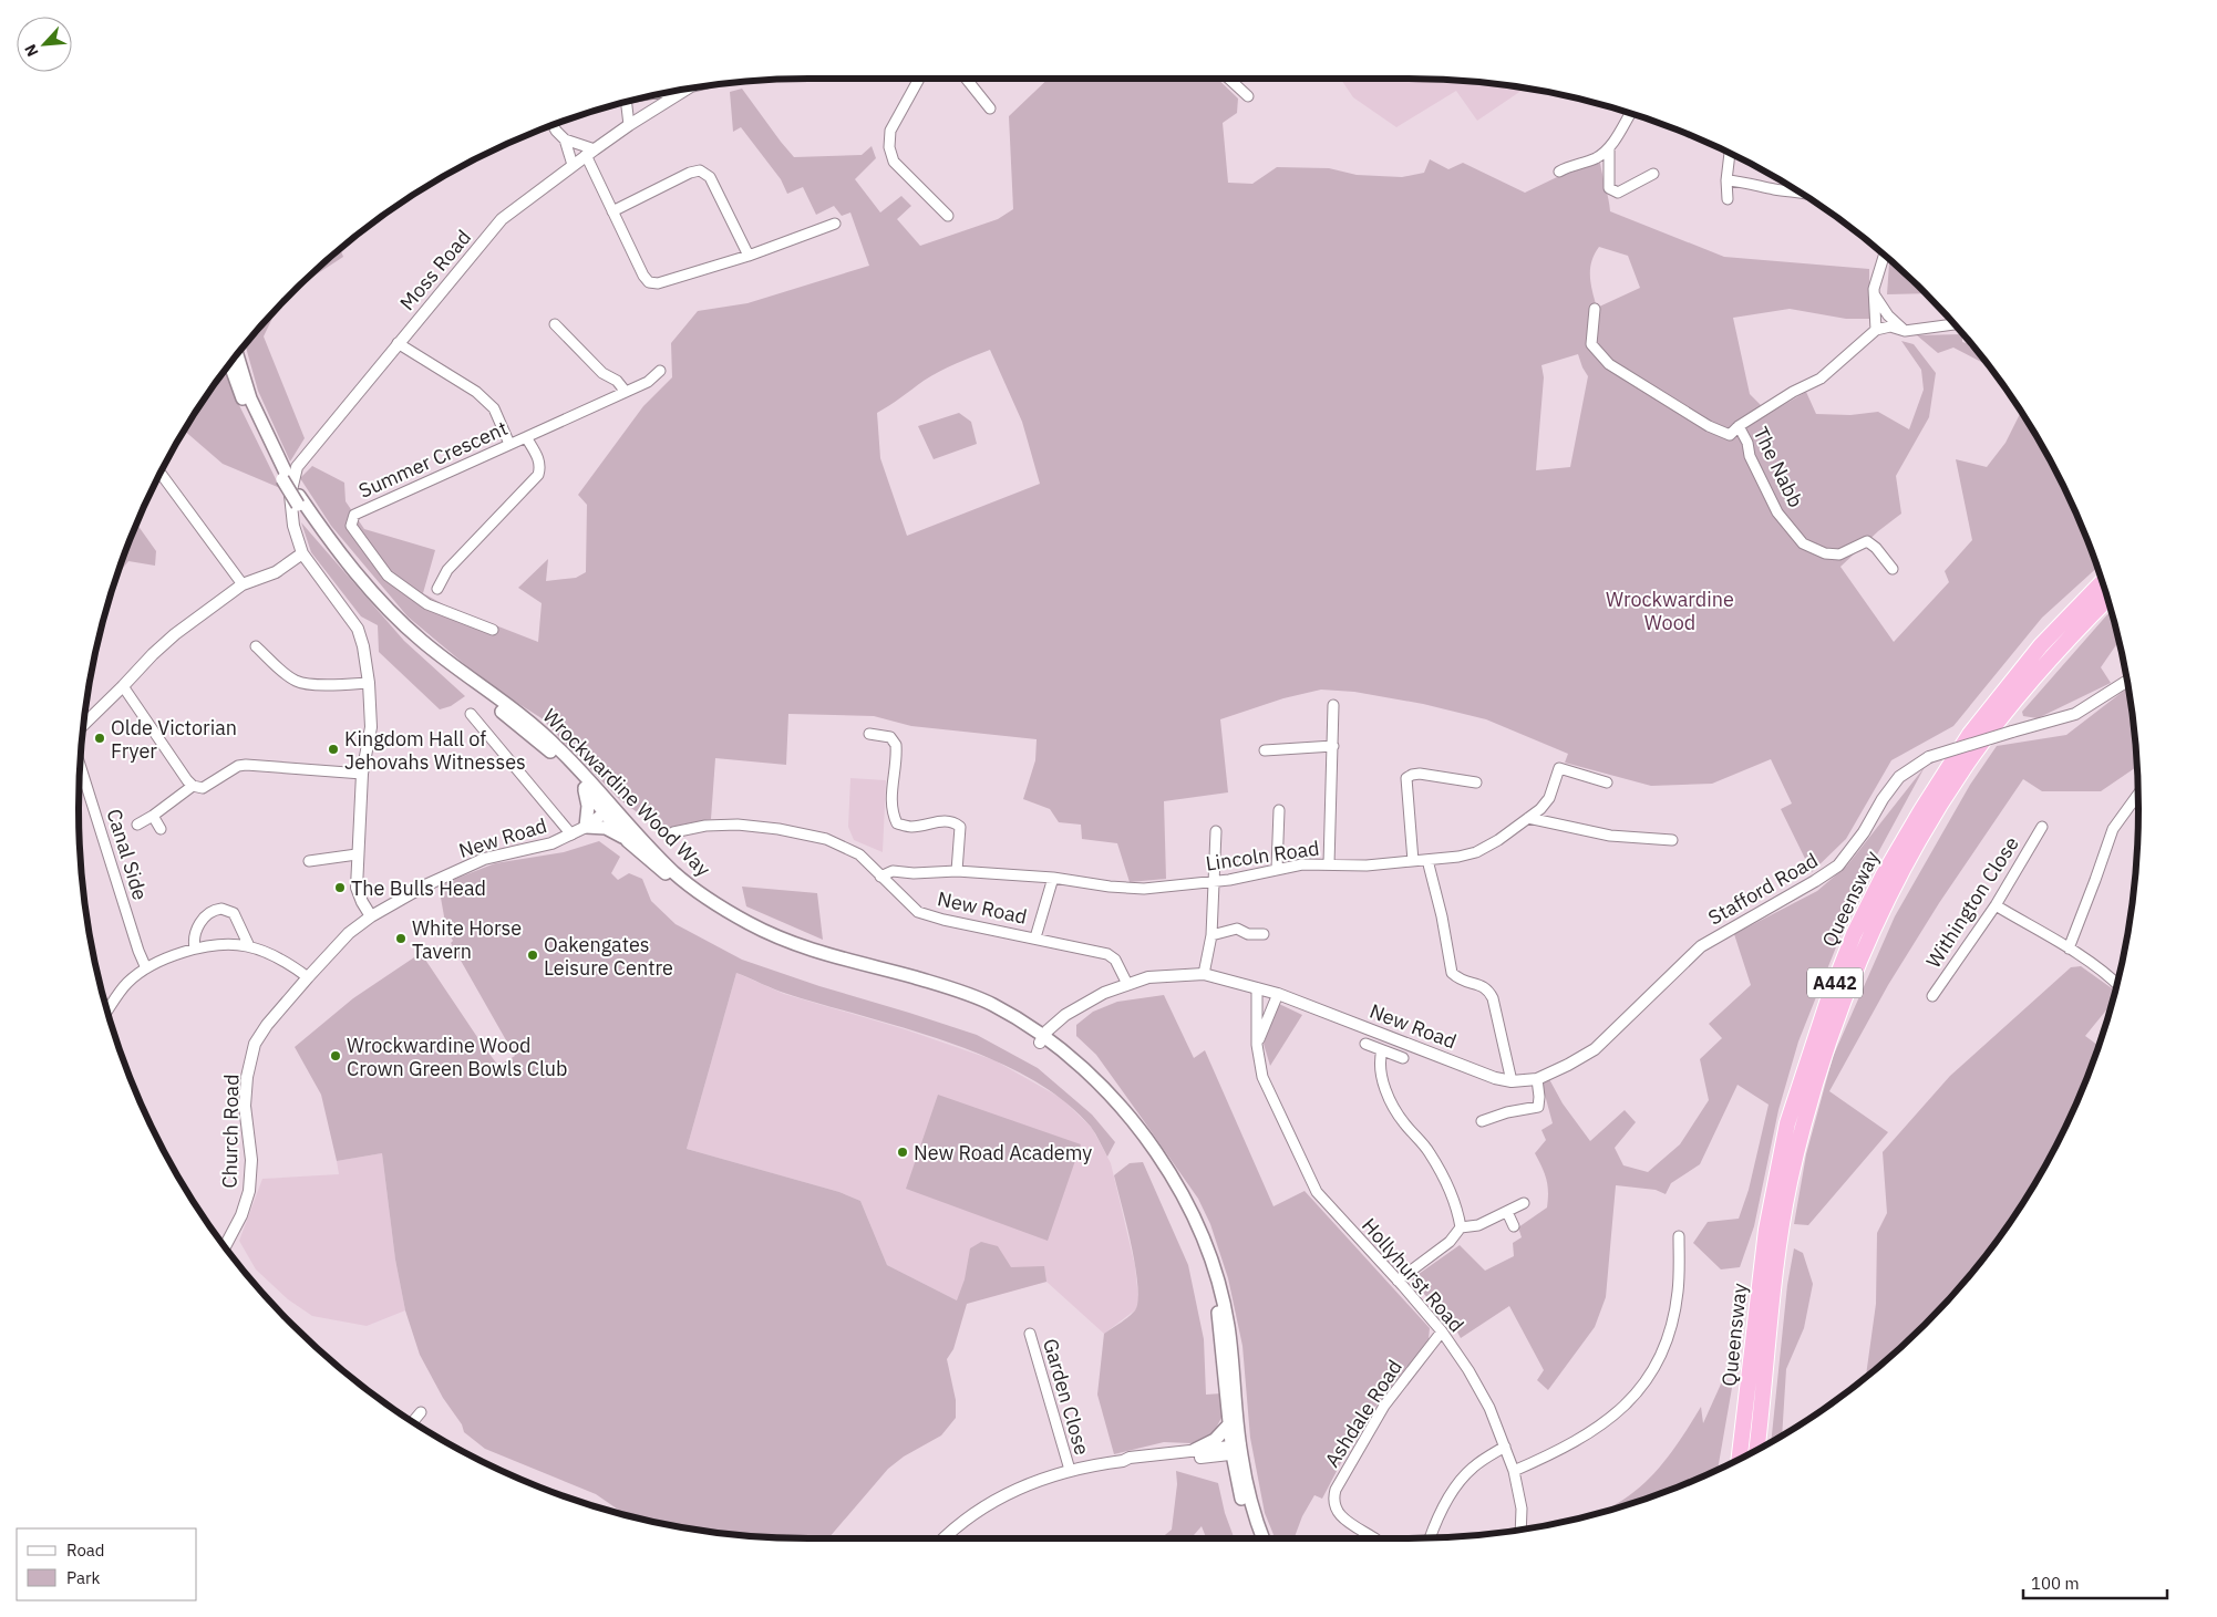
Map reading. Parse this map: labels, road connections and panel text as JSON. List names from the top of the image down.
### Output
{
  "streets": {
    "highway": ["Queensway", "A442"],
    "main road": ["Wrockwardine Wood Way"],
    "street": [
      "Moss Road",
      "Summer Crescent",
      "The Nabb",
      "New Road",
      "Canal Side",
      "Lincoln Road",
      "Stafford Road",
      "Withington Close",
      "Church Road",
      "Hollyhurst Road",
      "Garden Close",
      "Ashdale Road"
    ]
  },
  "crossings": [
    ["Moss Road", "New Road"],
    ["Moss Road", "Church Road"],
    ["Wrockwardine Wood Way", "New Road"],
    ["New Road", "Lincoln Road"],
    ["New Road", "Stafford Road"],
    ["New Road", "Church Road"],
    ["New Road", "Hollyhurst Road"],
    ["Hollyhurst Road", "Ashdale Road"]
  ],
  "parks": ["Wrockwardine Wood"],
  "places": [
    "Olde Victorian Fryer",
    "Kingdom Hall of Jehovahs Witnesses",
    "The Bulls Head",
    "White Horse Tavern",
    "Oakengates Leisure Centre",
    "Wrockwardine Wood Crown Green Bowls Club",
    "New Road Academy"
  ],
  "legend": ["Road", "Park"],
  "scale_bar": "100 m",
  "north": "bottom left"
}
